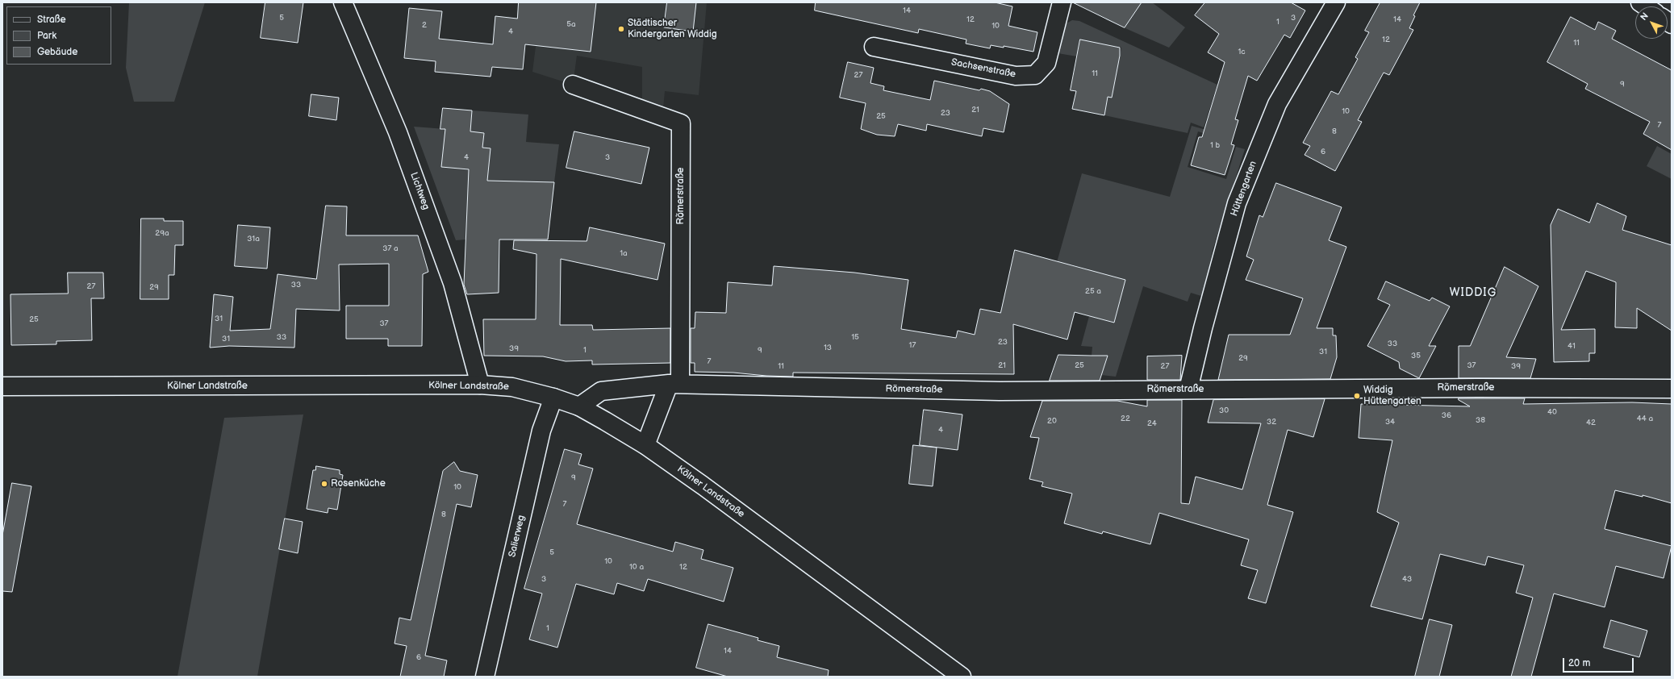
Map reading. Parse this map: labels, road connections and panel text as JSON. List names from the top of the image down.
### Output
{
  "streets": {
    "street": [
      "Sachsenstraße",
      "Hüttengarten",
      "Lichtweg",
      "Römerstraße",
      "Kölner Landstraße",
      "Salierweg"
    ]
  },
  "crossings": [
    ["Hüttengarten", "Römerstraße"],
    ["Lichtweg", "Kölner Landstraße"],
    ["Römerstraße", "Kölner Landstraße"],
    ["Kölner Landstraße", "Salierweg"]
  ],
  "districts": ["WIDDIG"],
  "places": ["Städtischer Kindergarten Widdig", "Widdig Hüttengarten", "Rosenküche"],
  "house_numbers": [
    "14",
    "5",
    "3",
    "12",
    "14",
    "1",
    "5a",
    "2",
    "10",
    "4",
    "12",
    "11",
    "1c",
    "11",
    "27",
    "9",
    "21",
    "10",
    "23",
    "25",
    "7",
    "8",
    "1 b",
    "6",
    "4",
    "3",
    "29a",
    "31a",
    "37 a",
    "1a",
    "33",
    "27",
    "29",
    "25 a",
    "31",
    "25",
    "37",
    "33",
    "15",
    "31",
    "23",
    "33",
    "17",
    "41",
    "13",
    "39",
    "1",
    "9",
    "31",
    "35",
    "29",
    "7",
    "21",
    "25",
    "37",
    "11",
    "27",
    "39",
    "30",
    "40",
    "36",
    "22",
    "44 a",
    "38",
    "20",
    "32",
    "34",
    "42",
    "24",
    "4",
    "9",
    "10",
    "7",
    "8",
    "5",
    "10",
    "10 a",
    "12",
    "3",
    "43",
    "1",
    "14",
    "6"
  ],
  "legend": ["Straße", "Park", "Gebäude"],
  "scale_bar": "20 m",
  "north": "top left"
}
